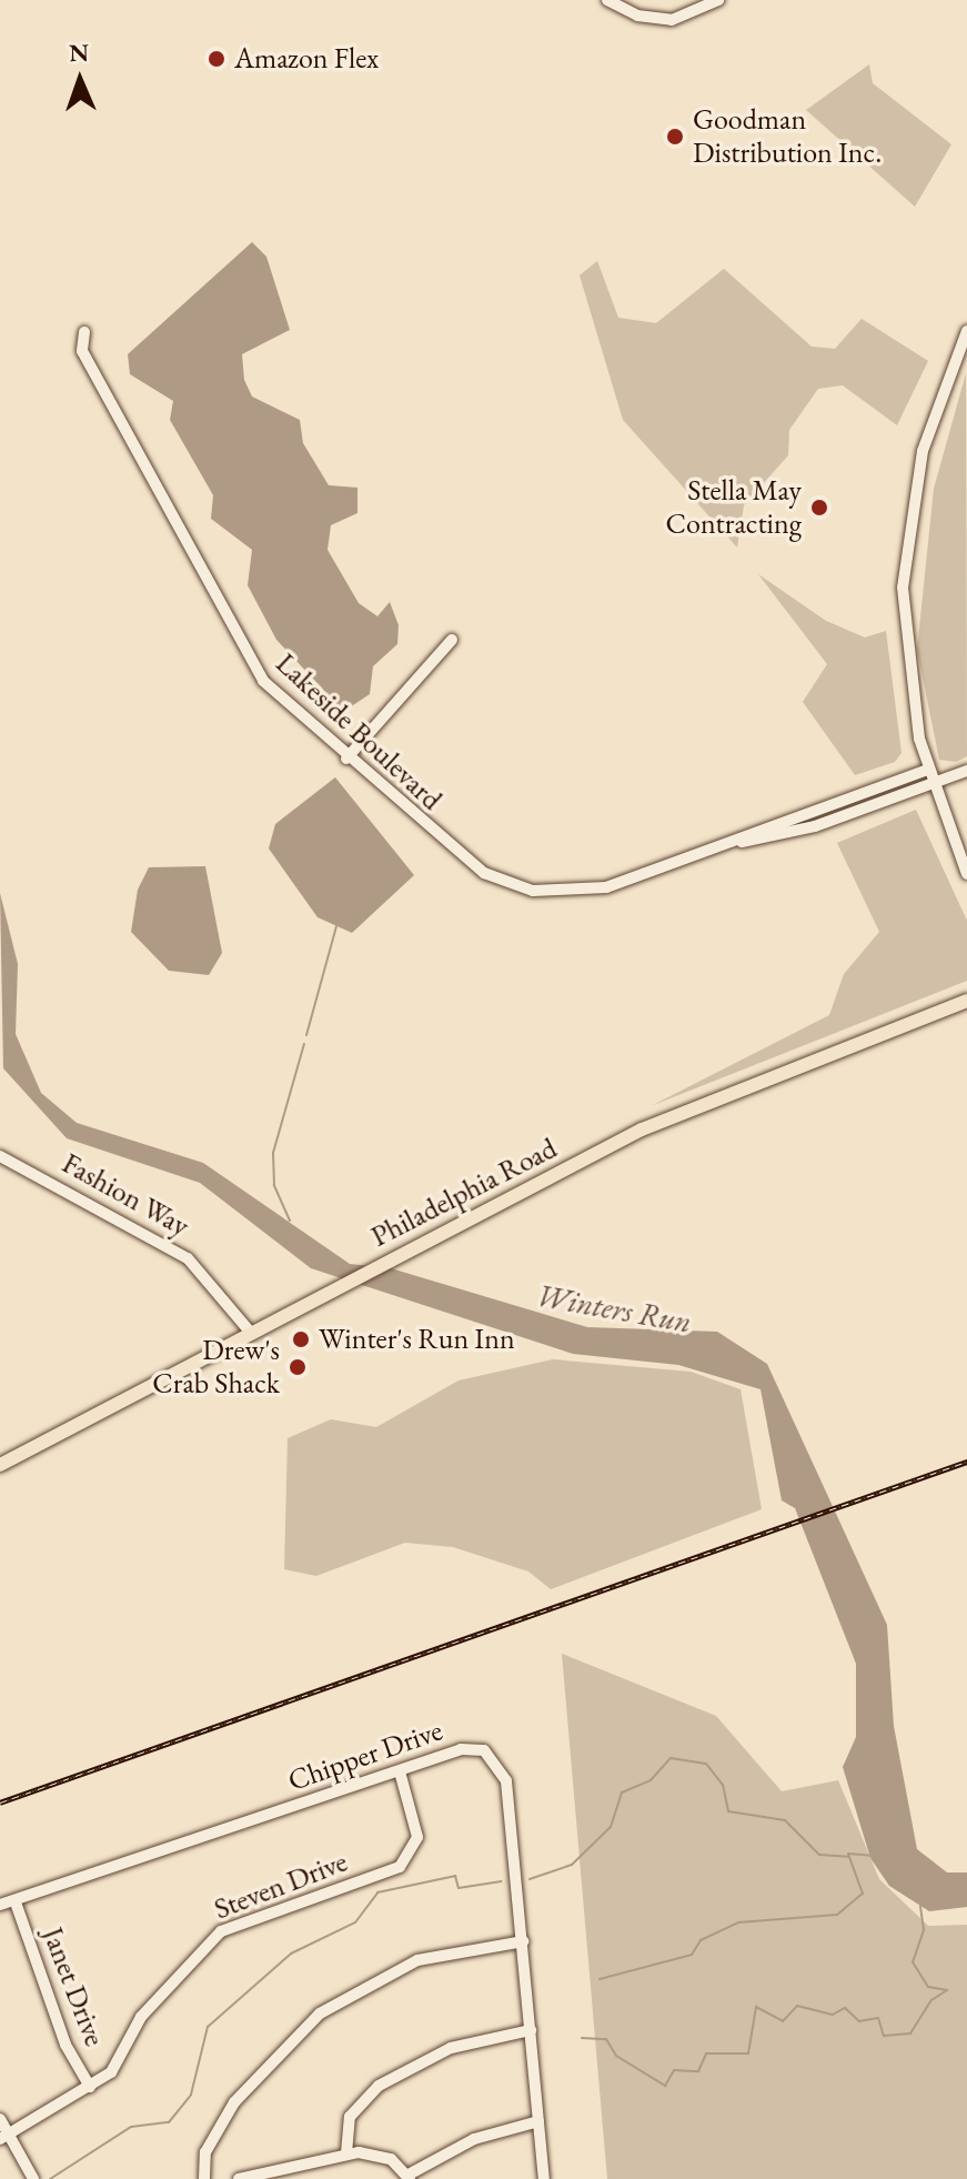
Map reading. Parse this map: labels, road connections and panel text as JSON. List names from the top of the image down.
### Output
{
  "streets": {
    "main road": ["Philadelphia Road"],
    "street": [
      "Lakeside Boulevard",
      "Fashion Way",
      "Chipper Drive",
      "Steven Drive",
      "Janet Drive"
    ]
  },
  "crossings": [
    ["Philadelphia Road", "Fashion Way"],
    ["Chipper Drive", "Steven Drive"],
    ["Chipper Drive", "Janet Drive"],
    ["Steven Drive", "Janet Drive"]
  ],
  "water": ["Winters Run"],
  "places": [
    "Amazon Flex",
    "Goodman Distribution Inc.",
    "Stella May Contracting",
    "Winter's Run Inn",
    "Drew's Crab Shack"
  ],
  "north": "top"
}
